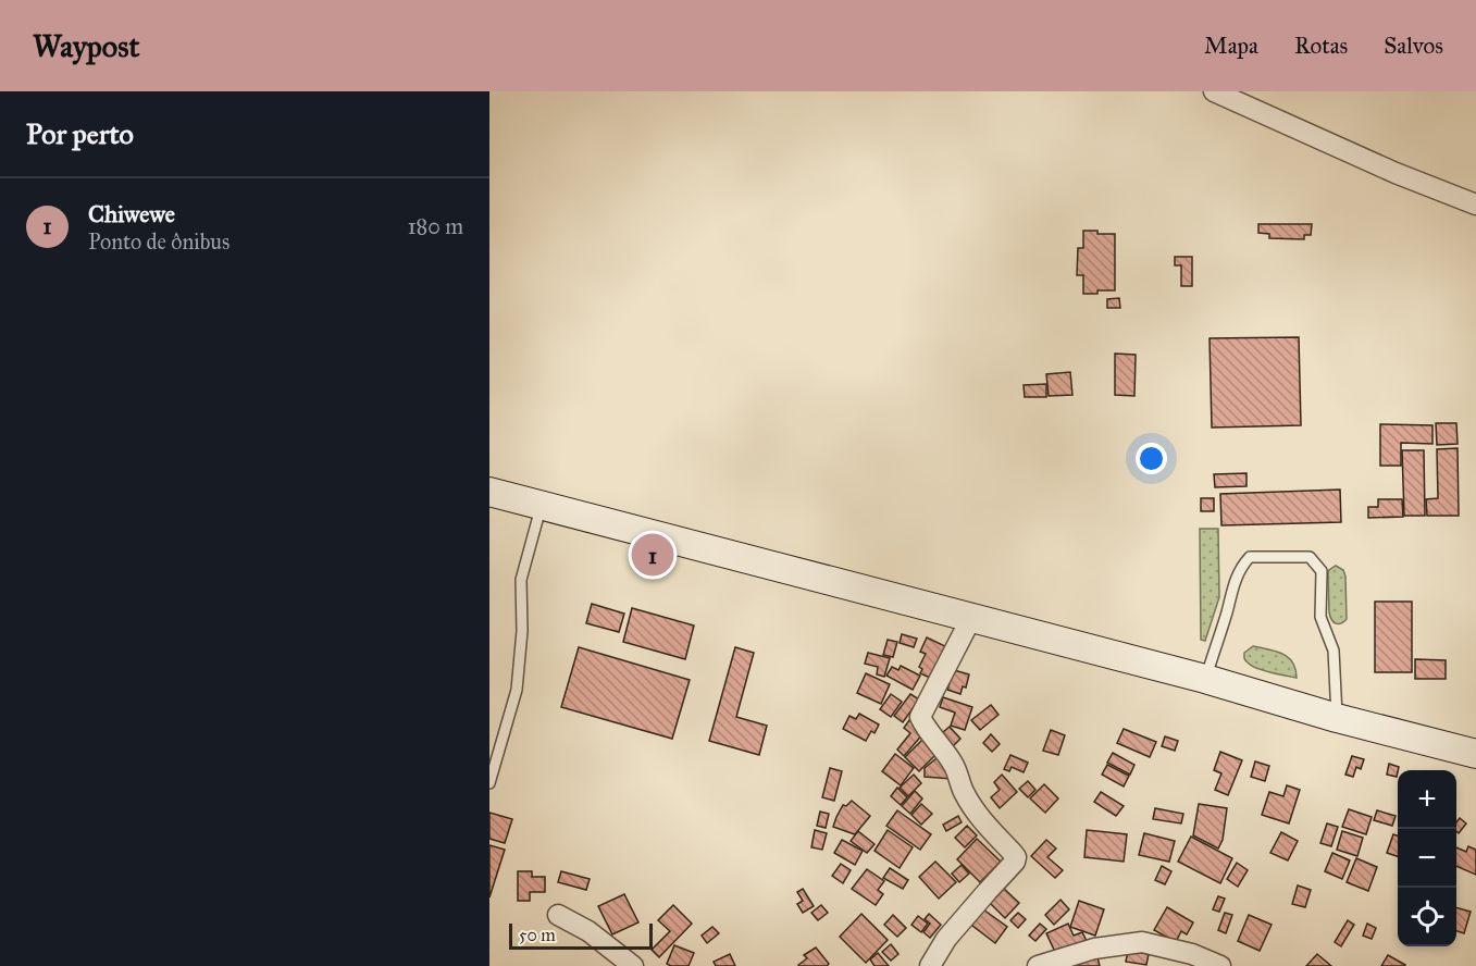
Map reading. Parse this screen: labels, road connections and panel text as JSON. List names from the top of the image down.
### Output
{
  "scale_bar": "50 m",
  "page": {
    "header": "Waypost",
    "nav": ["Mapa", "Rotas", "Salvos"],
    "heading": "Por perto",
    "list": [
      {
        "mark": "1",
        "name": "Chiwewe",
        "note": "Ponto de ônibus",
        "value": "180 m"
      }
    ],
    "pins": "1",
    "map_buttons": ["+", "−"],
    "scale": "50 m"
  }
}
